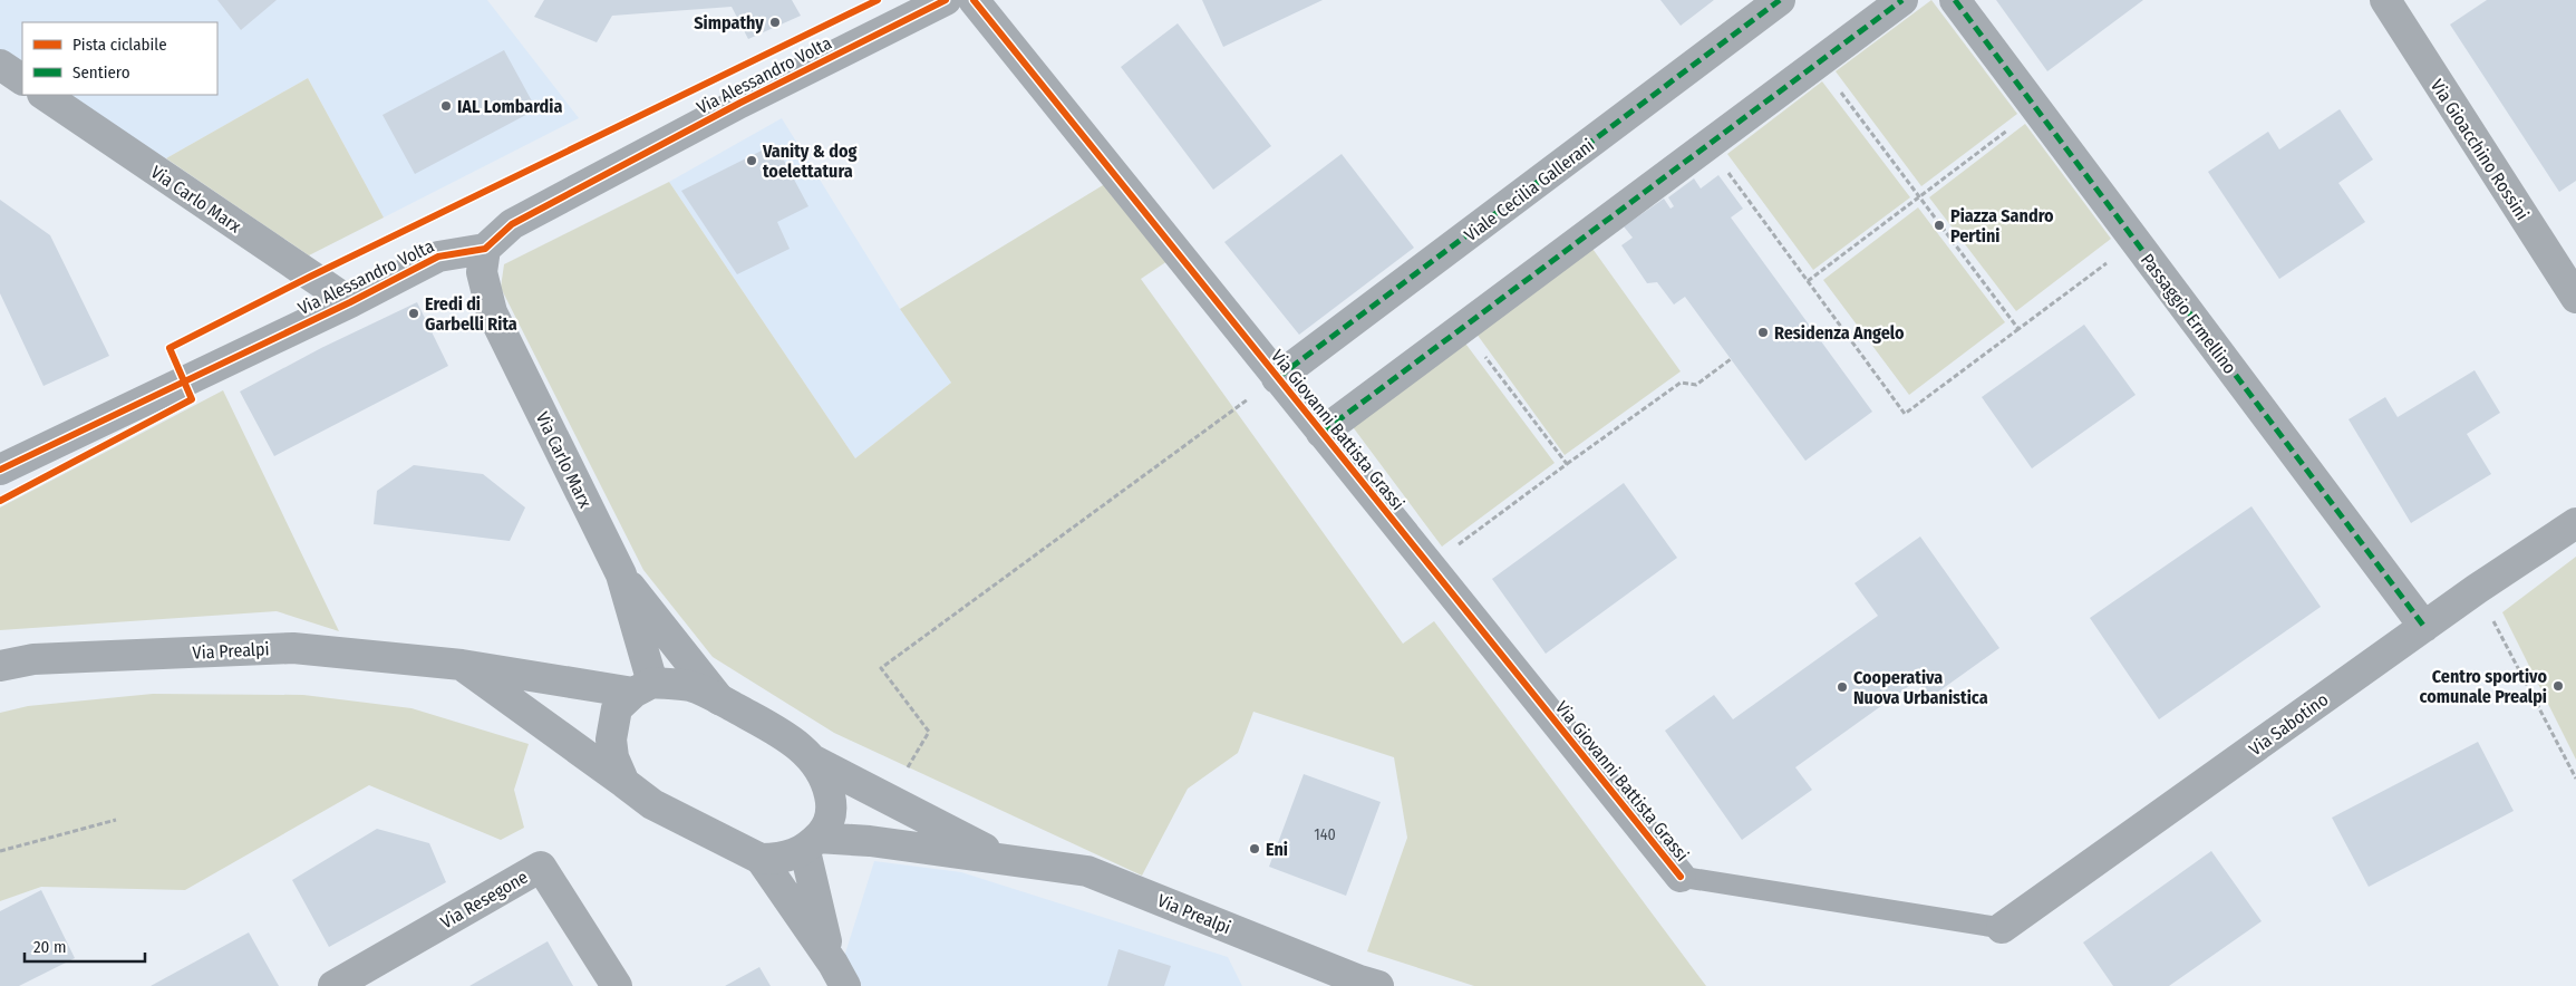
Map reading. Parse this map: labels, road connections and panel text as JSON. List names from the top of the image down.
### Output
{
  "streets": {
    "street": [
      "Via Alessandro Volta",
      "Via Gioacchino Rossini",
      "Viale Cecilia Gallerani",
      "Via Carlo Marx",
      "Passaggio Ermellino",
      "Via Giovanni Battista Grassi",
      "Via Prealpi",
      "Via Sabotino",
      "Via Resegone"
    ]
  },
  "crossings": [
    ["Via Alessandro Volta", "Via Carlo Marx"],
    ["Viale Cecilia Gallerani", "Via Giovanni Battista Grassi"],
    ["Via Carlo Marx", "Via Prealpi"],
    ["Passaggio Ermellino", "Via Sabotino"]
  ],
  "places": [
    "Simpathy",
    "IAL Lombardia",
    "Vanity & dog toelettatura",
    "Piazza Sandro Pertini",
    "Eredi di Garbelli Rita",
    "Residenza Angelo",
    "Centro sportivo comunale Prealpi",
    "Cooperativa Nuova Urbanistica",
    "Eni"
  ],
  "house_numbers": ["140"],
  "legend": ["Pista ciclabile", "Sentiero"],
  "scale_bar": "20 m"
}
